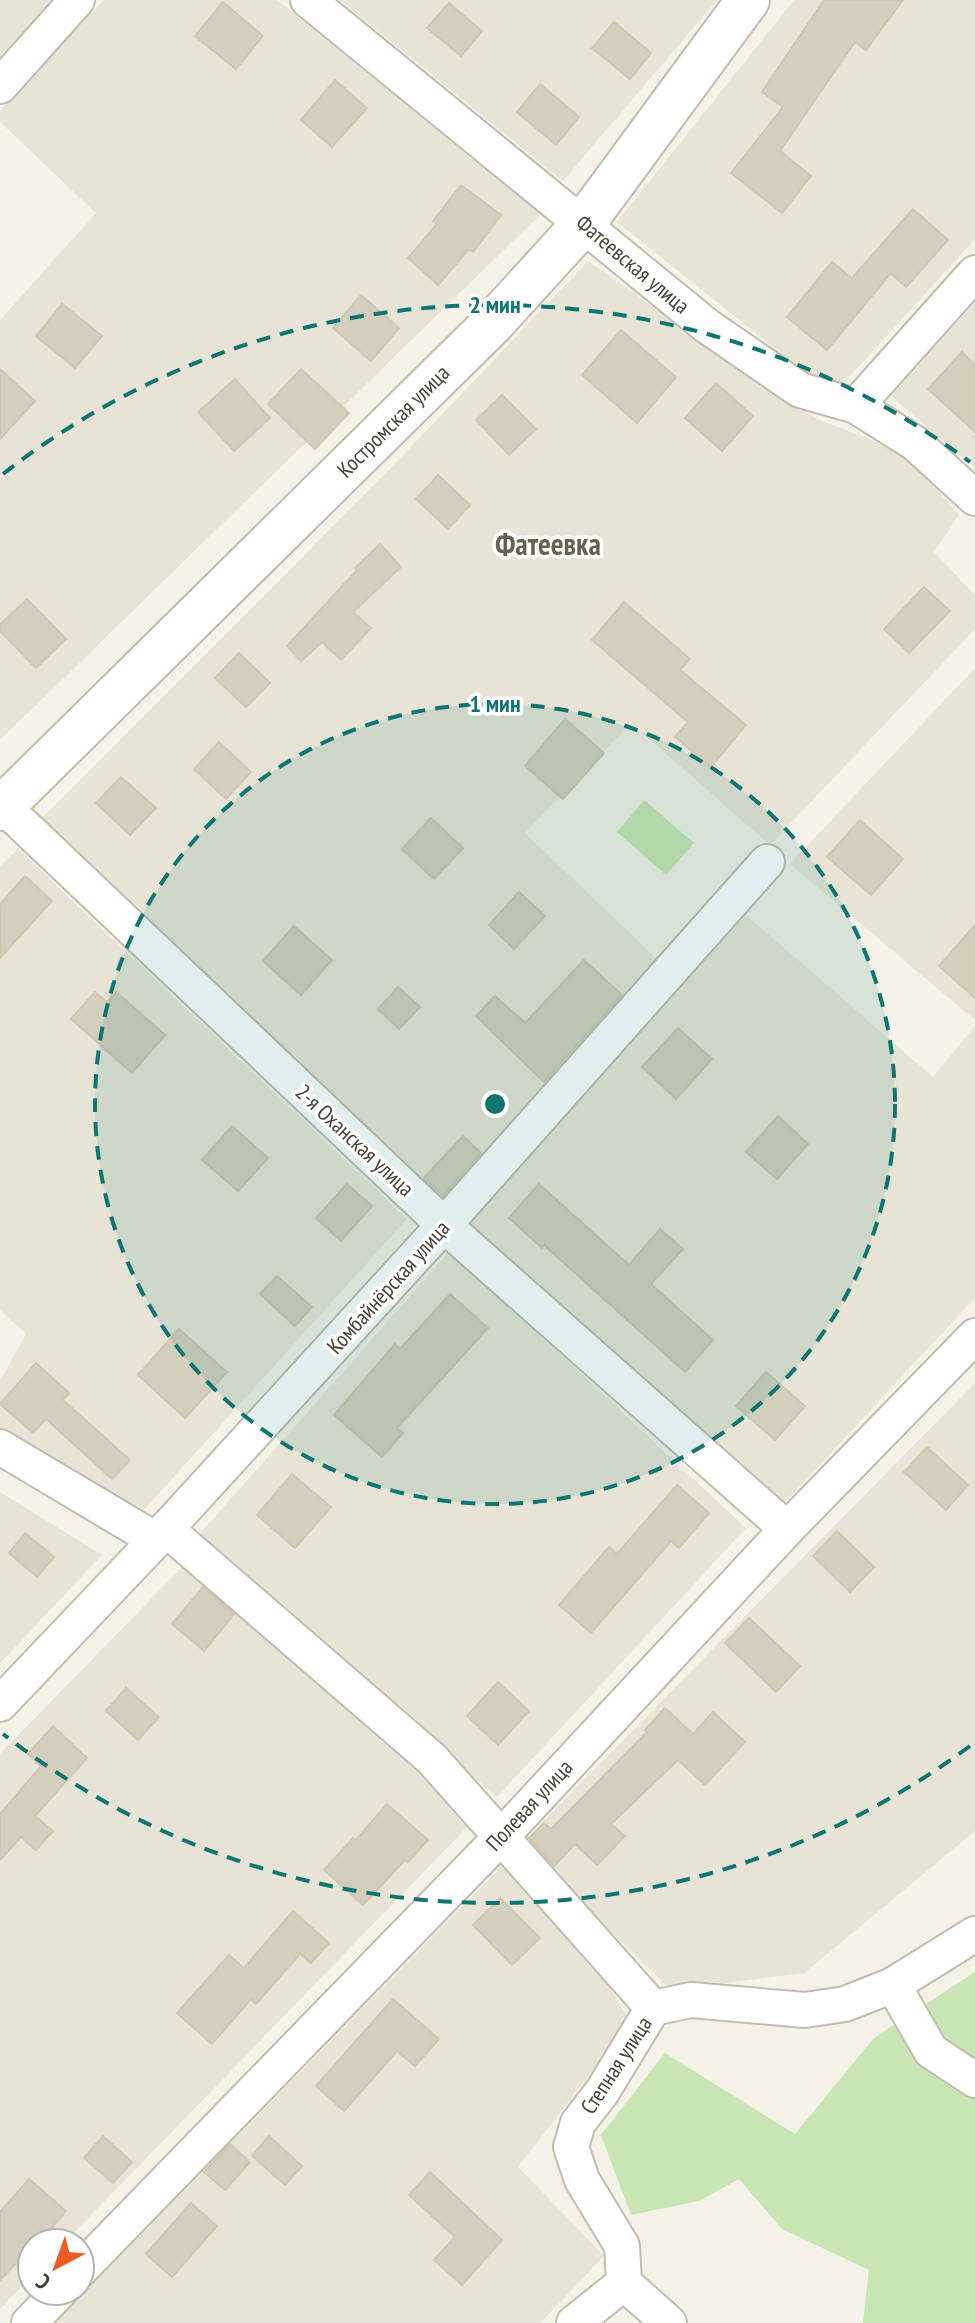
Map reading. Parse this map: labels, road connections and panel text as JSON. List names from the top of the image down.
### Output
{
  "streets": {
    "street": [
      "Фатеевская улица",
      "Костромская улица",
      "2-я Оханская улица",
      "Комбайнёрская улица",
      "Полевая улица",
      "Степная улица"
    ]
  },
  "crossings": [
    ["Фатеевская улица", "Костромская улица"],
    ["Костромская улица", "2-я Оханская улица"],
    ["2-я Оханская улица", "Комбайнёрская улица"],
    ["2-я Оханская улица", "Полевая улица"]
  ],
  "districts": ["Фатеевка"],
  "north": "bottom left",
  "rings": ["2 мин", "1 мин"]
}
